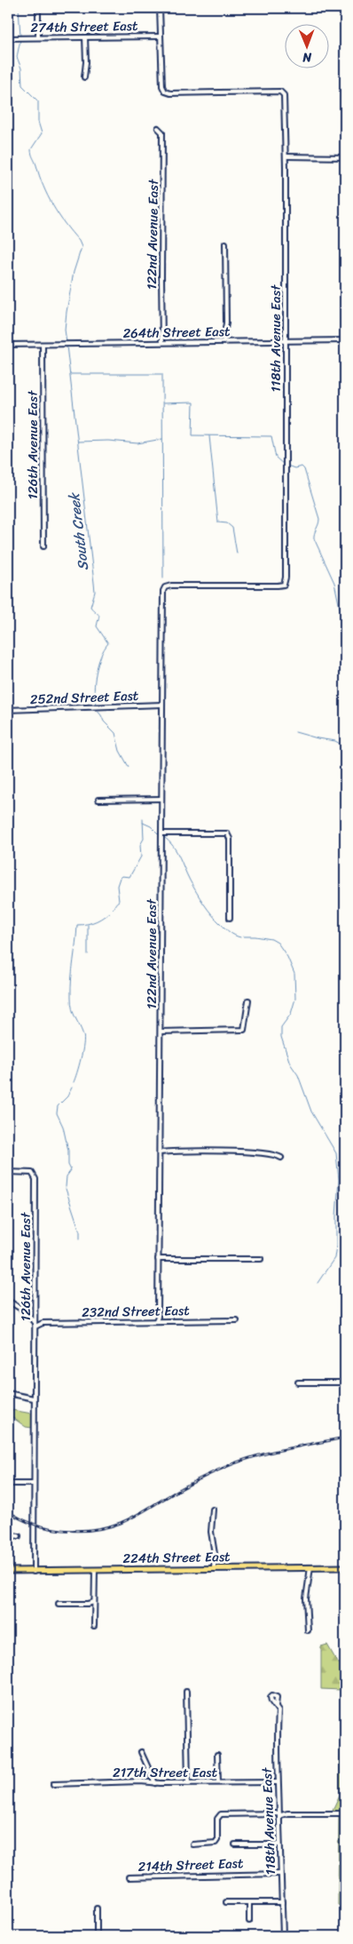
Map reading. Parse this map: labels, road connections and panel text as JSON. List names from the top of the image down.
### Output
{
  "streets": {
    "main road": ["224th Street East"],
    "street": [
      "274th Street East",
      "122nd Avenue East",
      "264th Street East",
      "118th Avenue East",
      "126th Avenue East",
      "252nd Street East",
      "232nd Street East",
      "217th Street East",
      "214th Street East"
    ]
  },
  "crossings": [
    ["274th Street East", "118th Avenue East"],
    ["122nd Avenue East", "264th Street East"],
    ["122nd Avenue East", "118th Avenue East"],
    ["122nd Avenue East", "252nd Street East"],
    ["122nd Avenue East", "232nd Street East"],
    ["264th Street East", "118th Avenue East"],
    ["264th Street East", "126th Avenue East"],
    ["118th Avenue East", "217th Street East"],
    ["118th Avenue East", "214th Street East"],
    ["126th Avenue East", "232nd Street East"],
    ["126th Avenue East", "224th Street East"]
  ],
  "water": ["South Creek"],
  "north": "bottom"
}
